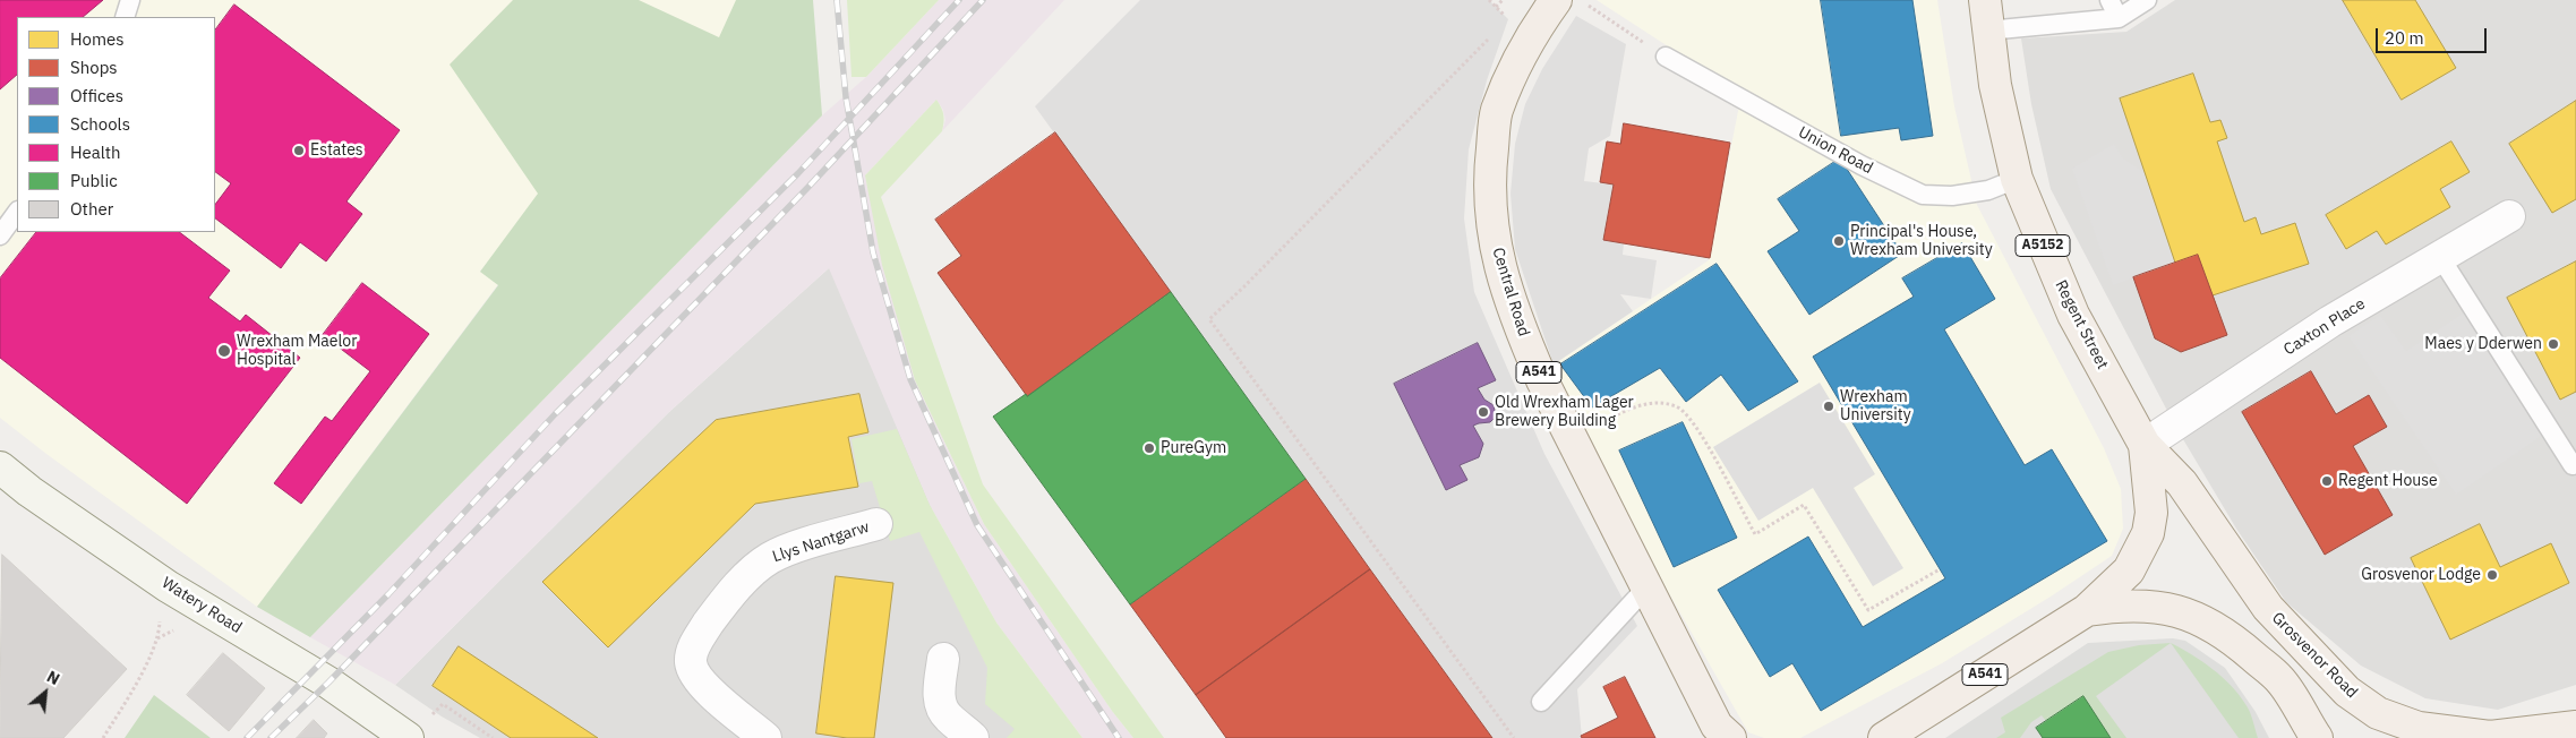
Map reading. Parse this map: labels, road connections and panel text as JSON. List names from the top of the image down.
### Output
{
  "streets": {
    "main road": [
      "A5152",
      "Central Road",
      "Regent Street",
      "A541",
      "Grosvenor Road"
    ],
    "street": ["Caxton Place", "Llys Nantgarw", "Watery Road"],
    "lane": ["Union Road"]
  },
  "crossings": [
    ["Union Road", "Regent Street"],
    ["Regent Street", "Caxton Place"],
    ["Regent Street", "A541"],
    ["Regent Street", "Grosvenor Road"],
    ["Caxton Place", "A541"]
  ],
  "places": [
    "Estates",
    "Principal's House, Wrexham University",
    "Maes y Dderwen",
    "Wrexham Maelor Hospital",
    "Wrexham University",
    "Old Wrexham Lager Brewery Building",
    "PureGym",
    "Regent House",
    "Grosvenor Lodge"
  ],
  "legend": [
    "Homes",
    "Shops",
    "Offices",
    "Schools",
    "Health",
    "Public",
    "Other"
  ],
  "scale_bar": "20 m",
  "north": "top right"
}
